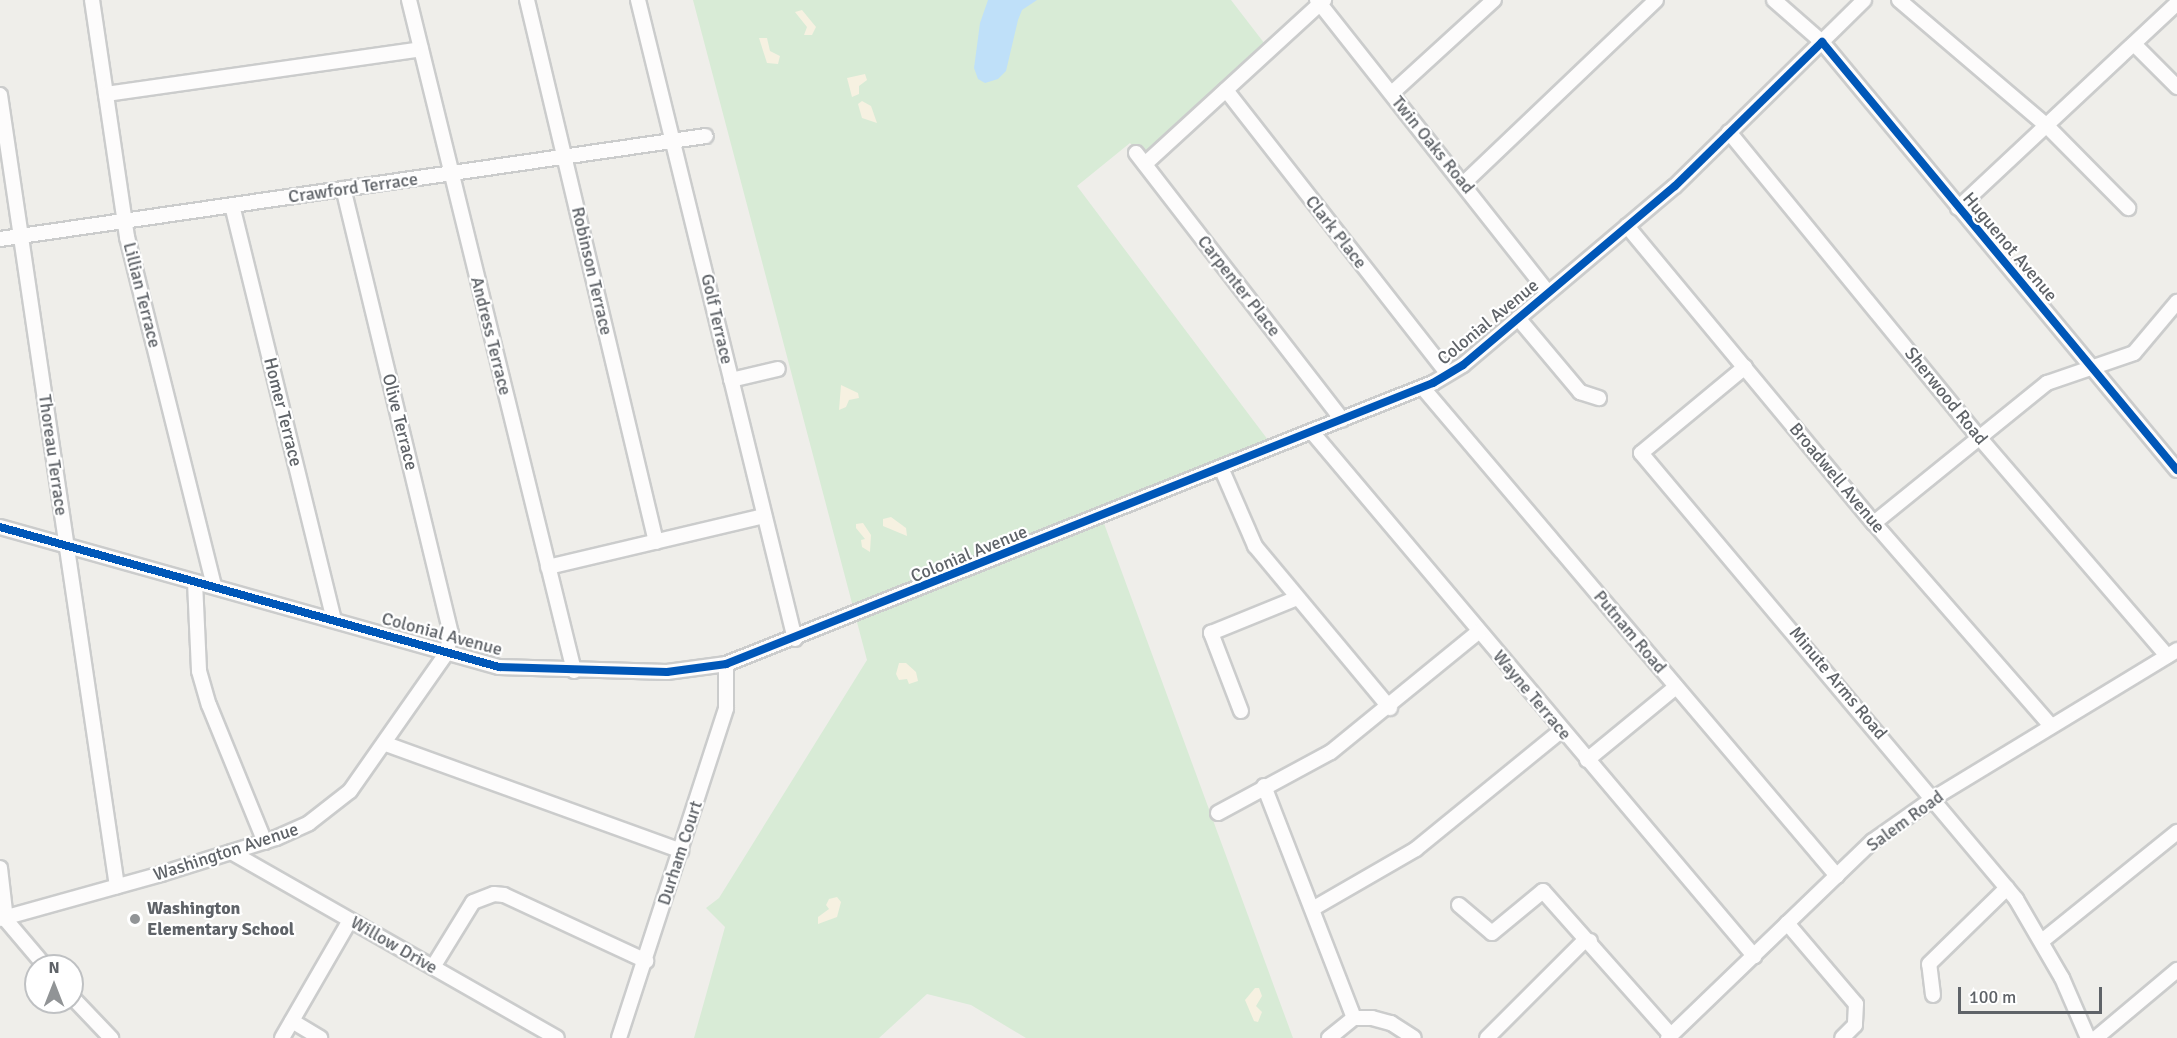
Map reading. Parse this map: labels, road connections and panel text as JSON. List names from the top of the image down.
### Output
{
  "streets": {
    "street": [
      "Twin Oaks Road",
      "Crawford Terrace",
      "Clark Place",
      "Huguenot Avenue",
      "Robinson Terrace",
      "Carpenter Place",
      "Lillian Terrace",
      "Golf Terrace",
      "Colonial Avenue",
      "Andress Terrace",
      "Sherwood Road",
      "Homer Terrace",
      "Olive Terrace",
      "Thoreau Terrace",
      "Broadwell Avenue",
      "Putnam Road",
      "Minute Arms Road",
      "Wayne Terrace",
      "Salem Road",
      "Washington Avenue",
      "Durham Court",
      "Willow Drive"
    ]
  },
  "crossings": [
    ["Twin Oaks Road", "Colonial Avenue"],
    ["Crawford Terrace", "Robinson Terrace"],
    ["Crawford Terrace", "Lillian Terrace"],
    ["Crawford Terrace", "Golf Terrace"],
    ["Crawford Terrace", "Andress Terrace"],
    ["Crawford Terrace", "Homer Terrace"],
    ["Crawford Terrace", "Olive Terrace"],
    ["Crawford Terrace", "Thoreau Terrace"],
    ["Clark Place", "Carpenter Place"],
    ["Clark Place", "Colonial Avenue"],
    ["Huguenot Avenue", "Colonial Avenue"],
    ["Carpenter Place", "Colonial Avenue"],
    ["Lillian Terrace", "Colonial Avenue"],
    ["Golf Terrace", "Colonial Avenue"],
    ["Colonial Avenue", "Andress Terrace"],
    ["Colonial Avenue", "Sherwood Road"],
    ["Colonial Avenue", "Homer Terrace"],
    ["Colonial Avenue", "Olive Terrace"],
    ["Colonial Avenue", "Thoreau Terrace"],
    ["Colonial Avenue", "Broadwell Avenue"],
    ["Colonial Avenue", "Putnam Road"],
    ["Colonial Avenue", "Wayne Terrace"],
    ["Colonial Avenue", "Washington Avenue"],
    ["Colonial Avenue", "Durham Court"],
    ["Sherwood Road", "Salem Road"],
    ["Olive Terrace", "Washington Avenue"],
    ["Thoreau Terrace", "Washington Avenue"],
    ["Broadwell Avenue", "Minute Arms Road"],
    ["Broadwell Avenue", "Salem Road"],
    ["Putnam Road", "Salem Road"],
    ["Minute Arms Road", "Salem Road"],
    ["Wayne Terrace", "Salem Road"],
    ["Washington Avenue", "Willow Drive"]
  ],
  "places": ["Washington Elementary School"],
  "scale_bar": "100 m",
  "north": "top"
}
